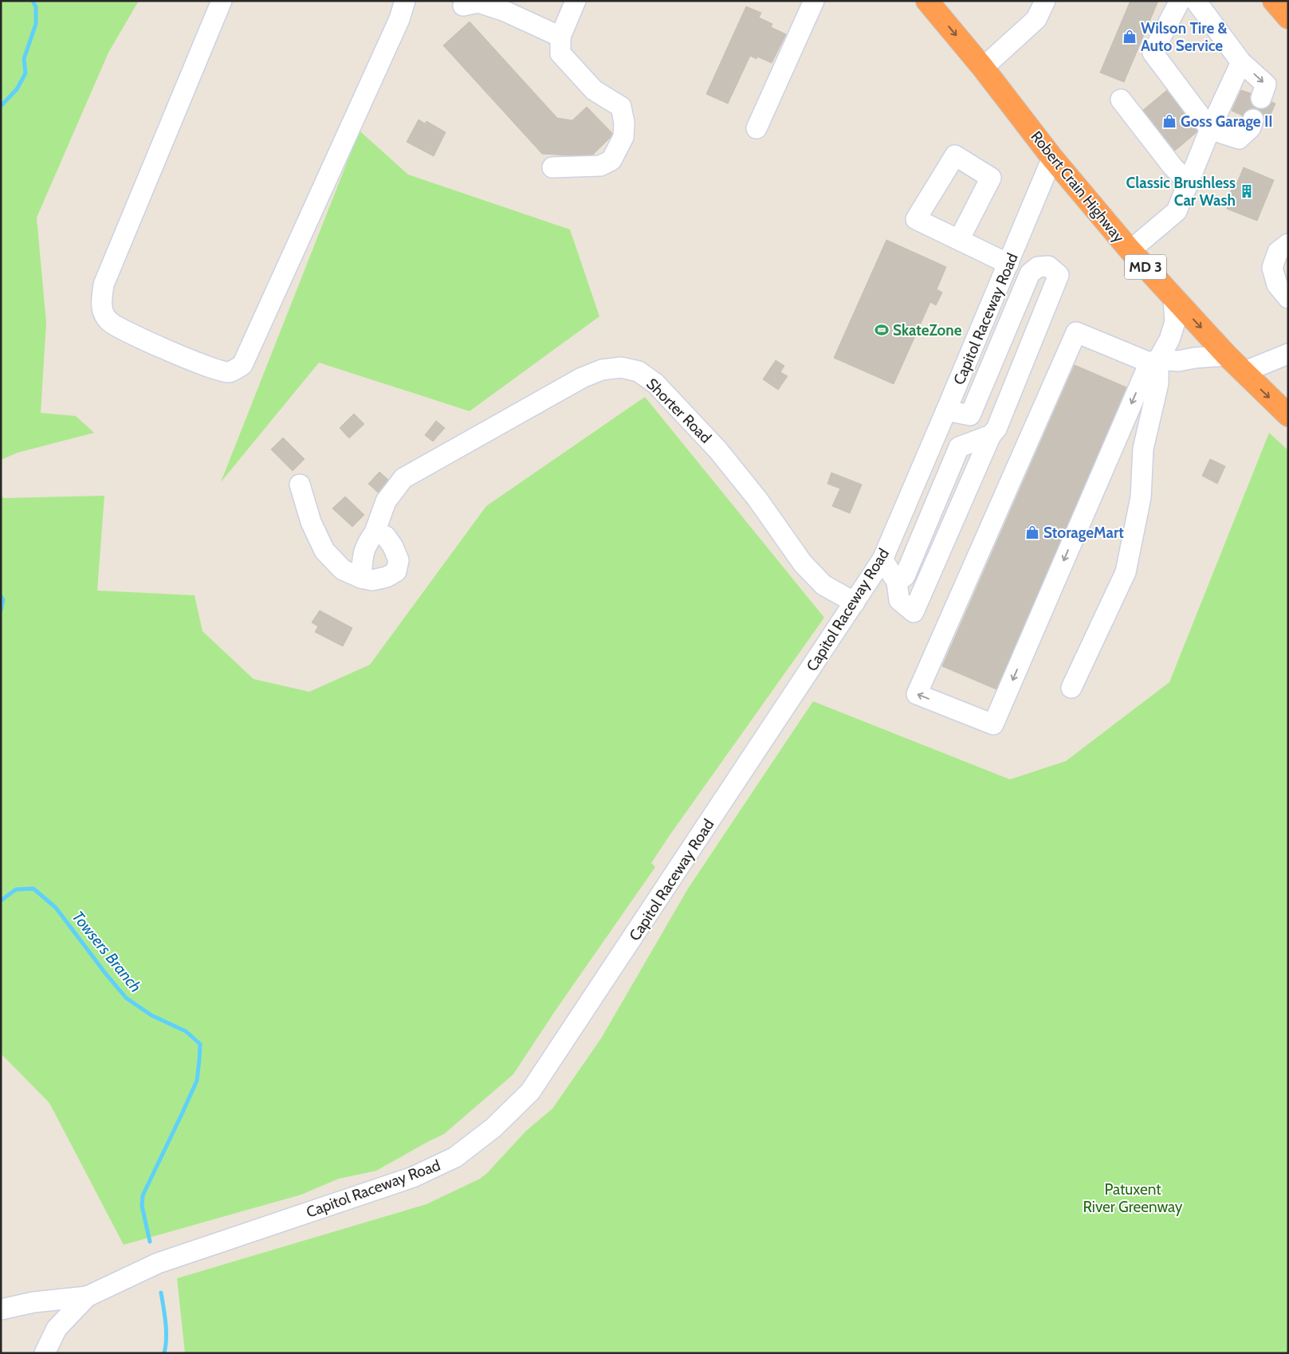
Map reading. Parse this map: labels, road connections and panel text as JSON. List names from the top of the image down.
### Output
{
  "streets": {
    "highway": ["Robert Crain Highway", "MD 3"],
    "street": ["Capitol Raceway Road", "Shorter Road"]
  },
  "crossings": [
    ["Robert Crain Highway", "Capitol Raceway Road"],
    ["Capitol Raceway Road", "Shorter Road"]
  ],
  "one_way": ["Robert Crain Highway"],
  "water": ["Towsers Branch"],
  "parks": ["Patuxent River Greenway"],
  "places": {
    "shop": ["Wilson Tire & Auto Service", "Goss Garage II", "StorageMart"],
    "building": ["Classic Brushless Car Wash"],
    "sports": ["SkateZone"]
  }
}
